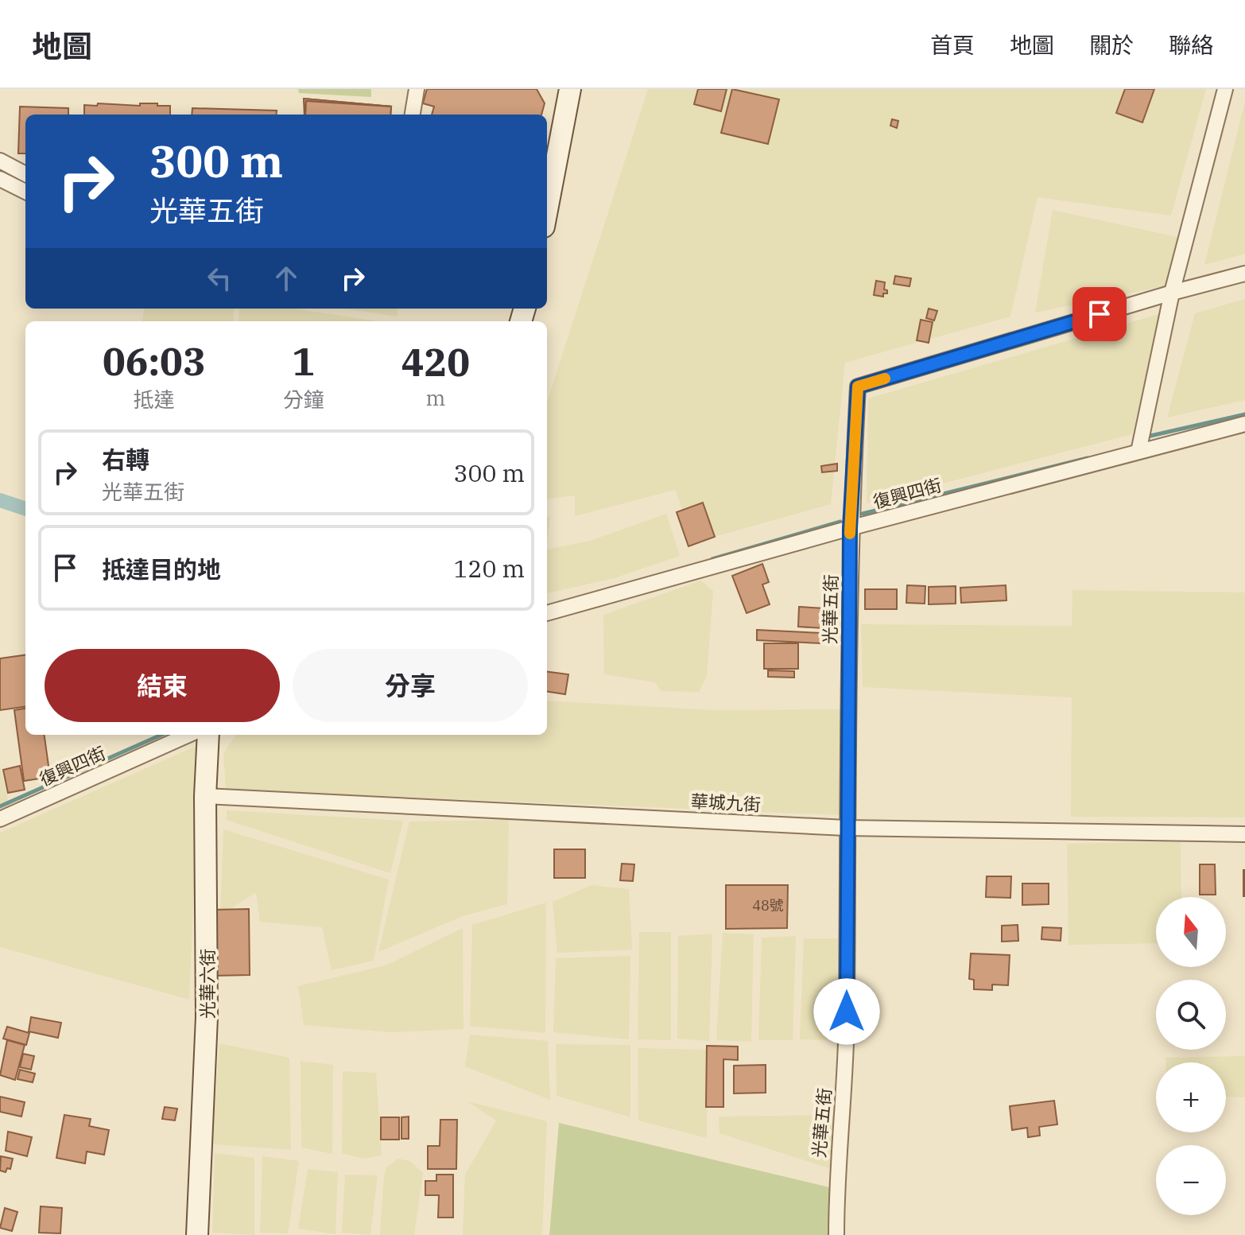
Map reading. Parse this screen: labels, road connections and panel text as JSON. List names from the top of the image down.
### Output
{
  "streets": {
    "street": [
      "復興四街",
      "光華五街",
      "華城九街",
      "光華六街"
    ]
  },
  "crossings": [
    ["復興四街", "光華五街"],
    ["光華五街", "華城九街"],
    ["華城九街", "光華六街"]
  ],
  "house_numbers": ["48號"],
  "north": "top",
  "page": {
    "header": "地圖",
    "nav": [
      "首頁",
      "地圖",
      "關於",
      "聯絡"
    ],
    "turn": ["300 m", "光華五街"],
    "eta": [
      "06:03",
      "抵達",
      "1",
      "分鐘",
      "420",
      "m"
    ],
    "list": [
      {
        "name": "右轉",
        "note": "光華五街",
        "value": "300 m"
      },
      {
        "name": "抵達目的地",
        "value": "120 m"
      }
    ],
    "buttons": ["結束", "分享"],
    "map_buttons": ["+", "−"]
  }
}
